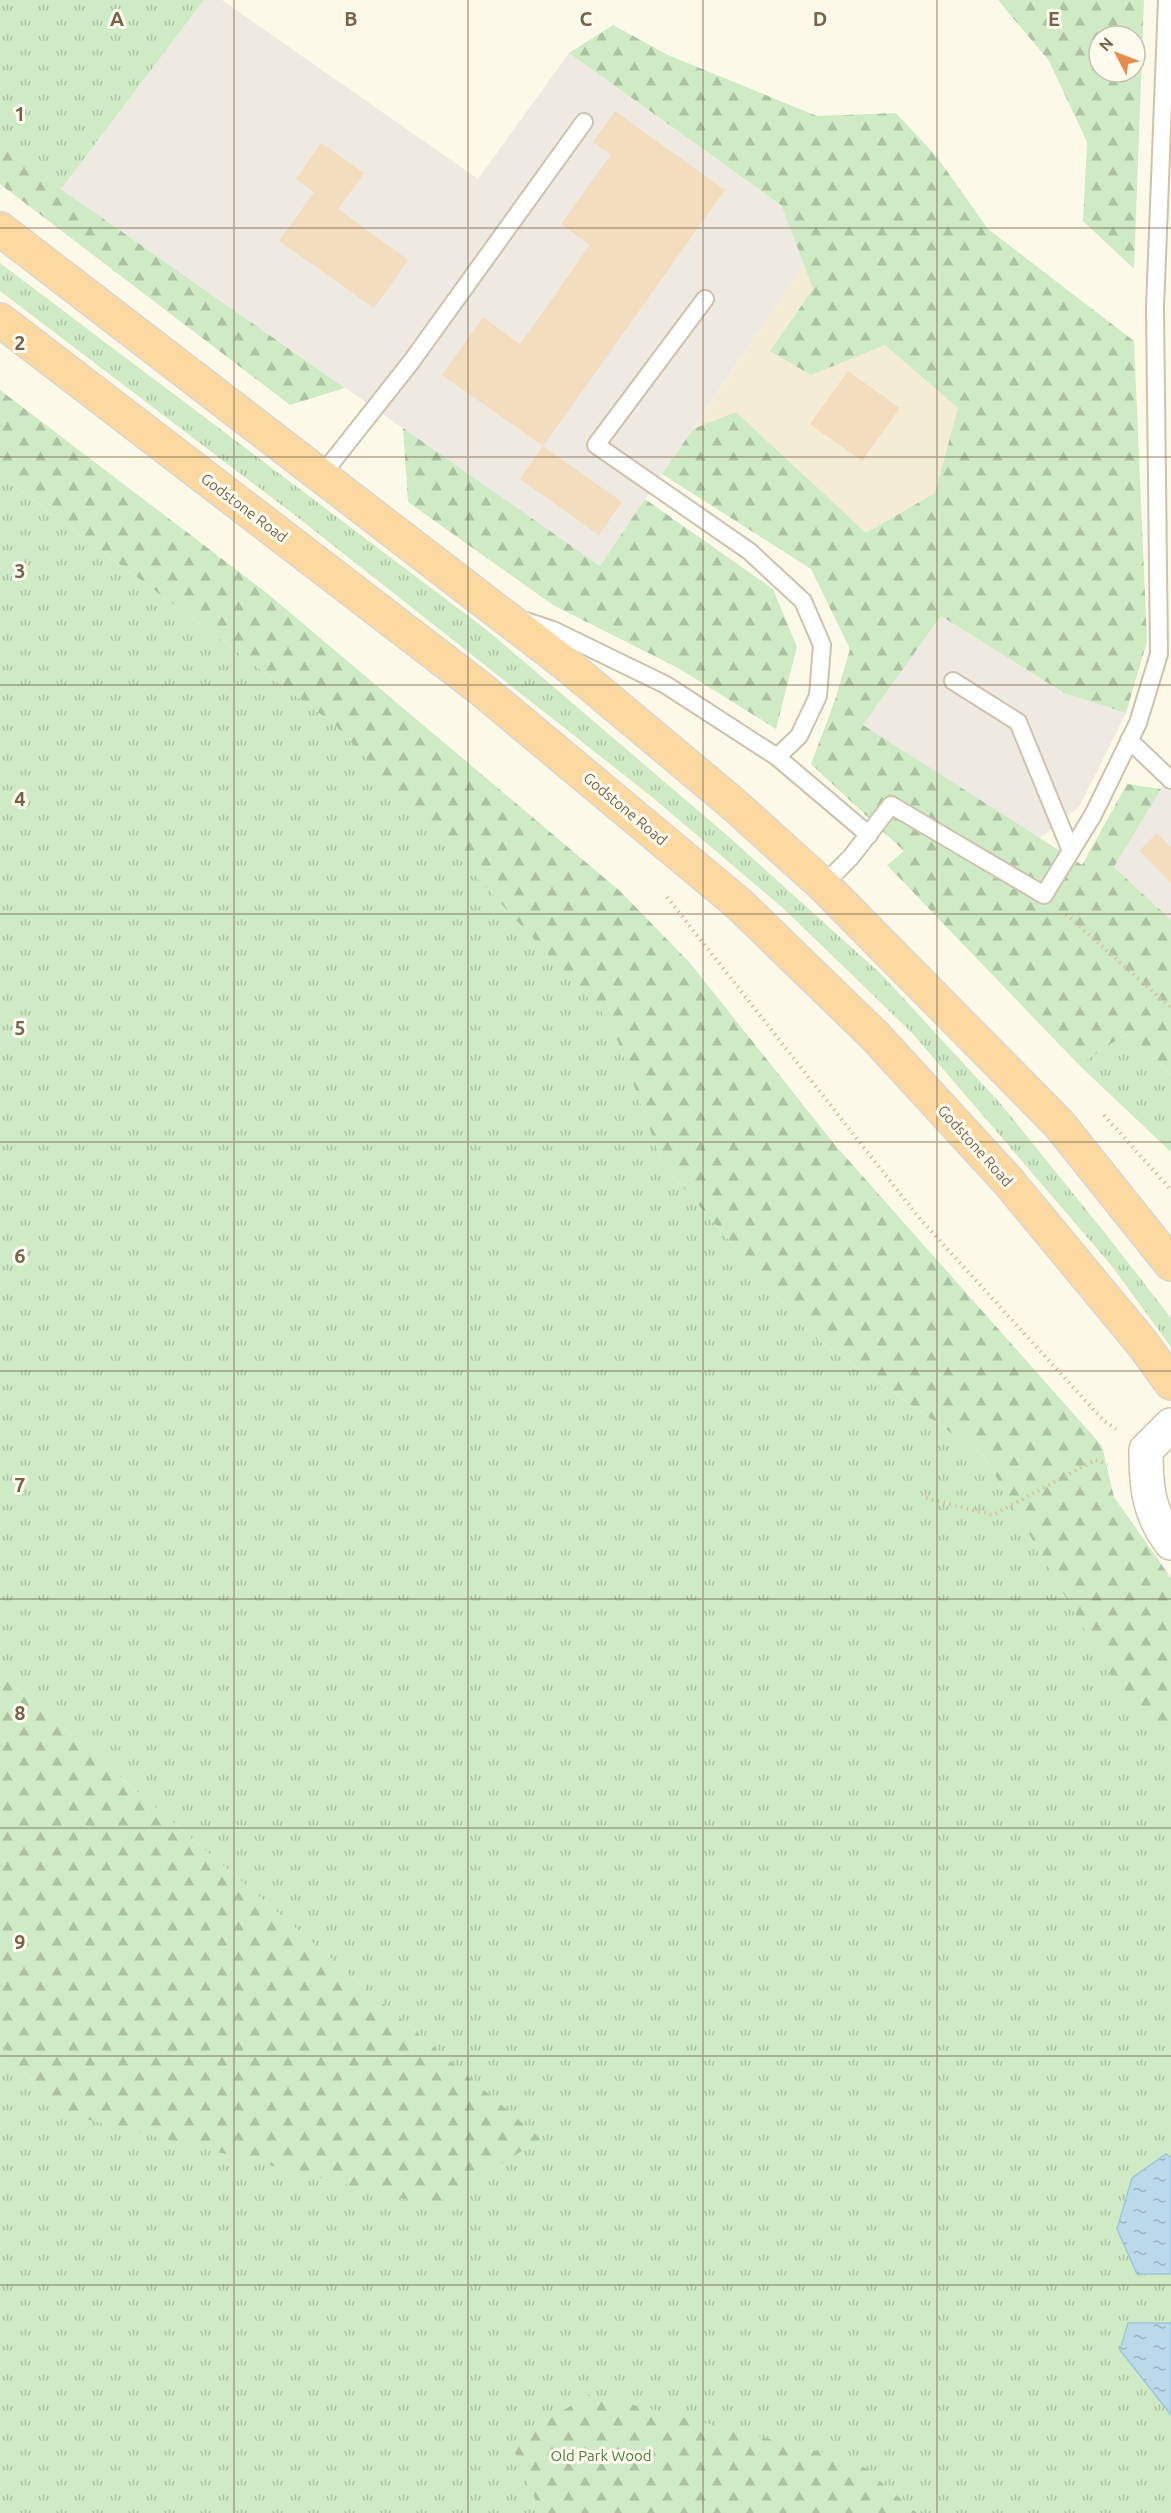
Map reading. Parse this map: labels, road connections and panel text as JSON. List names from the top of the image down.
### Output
{
  "streets": {
    "highway": ["Godstone Road"]
  },
  "parks": ["Old Park Wood"],
  "north": "top left",
  "grid": {
    "columns": [
      "A",
      "B",
      "C",
      "D",
      "E"
    ],
    "rows": [
      "1",
      "2",
      "3",
      "4",
      "5",
      "6",
      "7",
      "8",
      "9"
    ]
  }
}
